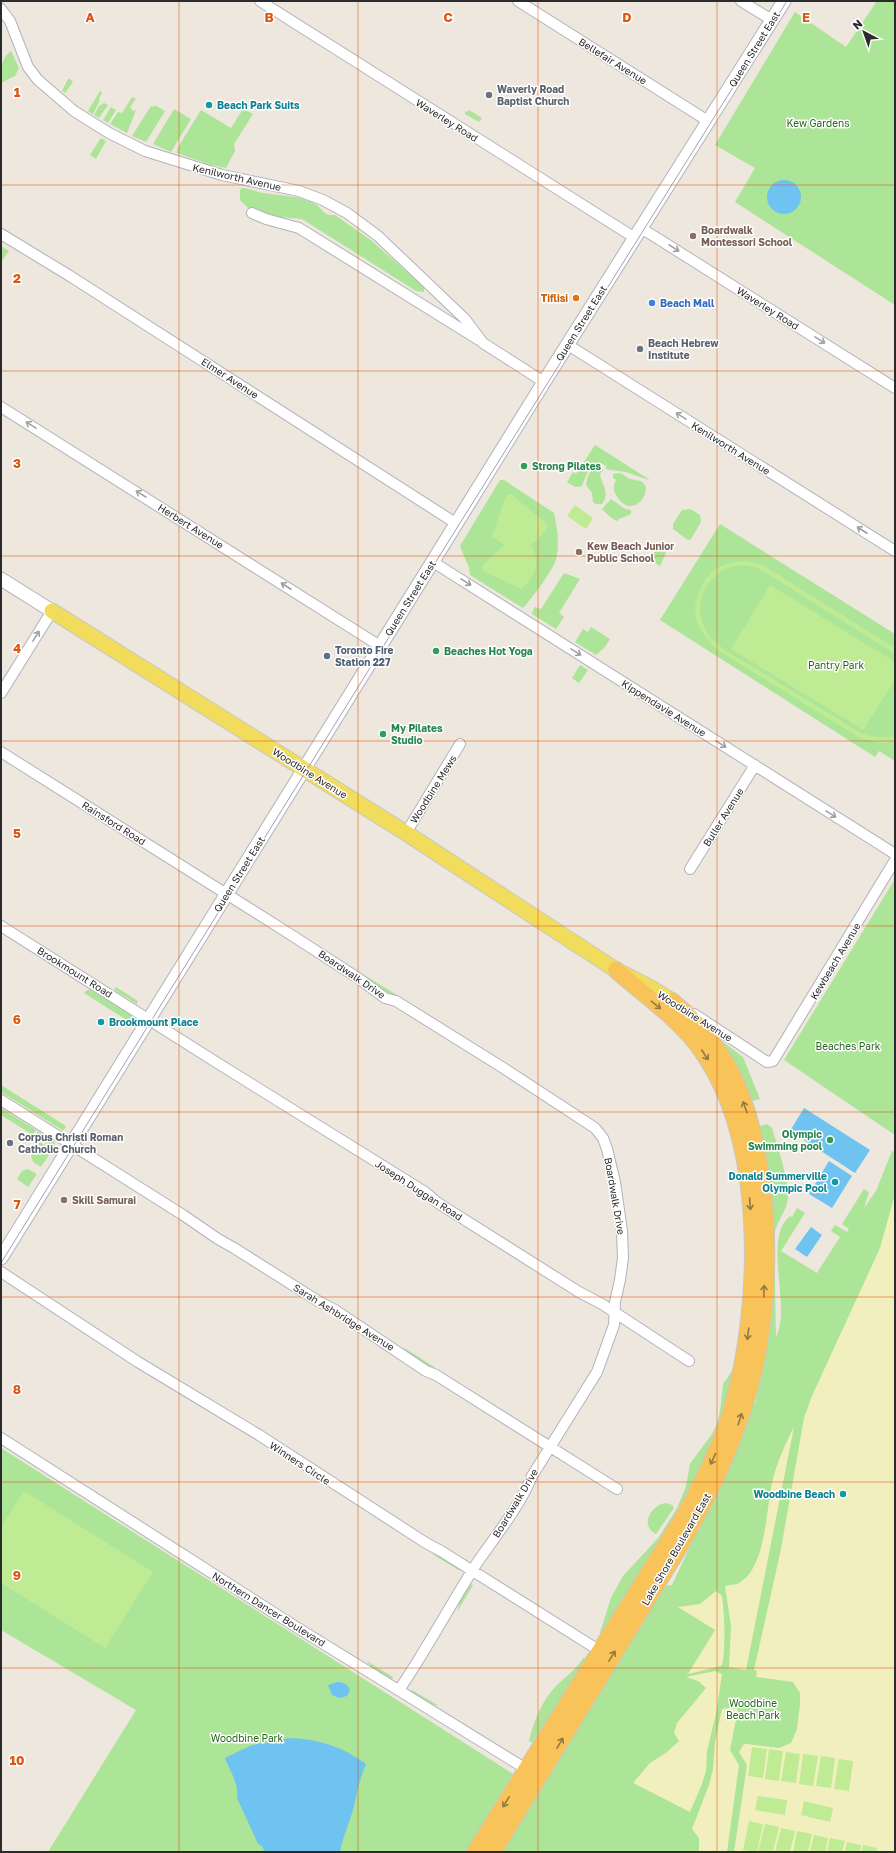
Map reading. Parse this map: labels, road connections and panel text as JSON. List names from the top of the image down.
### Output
{
  "streets": {
    "highway": ["Woodbine Avenue", "Lake Shore Boulevard East"],
    "main road": ["Queen Street East"],
    "street": [
      "Bellefair Avenue",
      "Waverley Road",
      "Kenilworth Avenue",
      "Elmer Avenue",
      "Herbert Avenue",
      "Kippendavie Avenue",
      "Woodbine Mews",
      "Buller Avenue",
      "Rainsford Road",
      "Kewbeach Avenue",
      "Brookmount Road",
      "Boardwalk Drive",
      "Joseph Duggan Road",
      "Sarah Ashbridge Avenue",
      "Winners Circle",
      "Northern Dancer Boulevard"
    ]
  },
  "crossings": [
    ["Queen Street East", "Bellefair Avenue"],
    ["Queen Street East", "Waverley Road"],
    ["Queen Street East", "Kenilworth Avenue"],
    ["Queen Street East", "Elmer Avenue"],
    ["Queen Street East", "Herbert Avenue"],
    ["Queen Street East", "Kippendavie Avenue"],
    ["Queen Street East", "Woodbine Avenue"],
    ["Queen Street East", "Rainsford Road"],
    ["Queen Street East", "Brookmount Road"],
    ["Queen Street East", "Boardwalk Drive"],
    ["Queen Street East", "Joseph Duggan Road"],
    ["Queen Street East", "Sarah Ashbridge Avenue"],
    ["Kippendavie Avenue", "Buller Avenue"],
    ["Woodbine Avenue", "Woodbine Mews"],
    ["Woodbine Avenue", "Kewbeach Avenue"],
    ["Woodbine Avenue", "Lake Shore Boulevard East"],
    ["Rainsford Road", "Boardwalk Drive"],
    ["Brookmount Road", "Joseph Duggan Road"],
    ["Boardwalk Drive", "Joseph Duggan Road"],
    ["Boardwalk Drive", "Sarah Ashbridge Avenue"],
    ["Boardwalk Drive", "Winners Circle"],
    ["Boardwalk Drive", "Northern Dancer Boulevard"],
    ["Winners Circle", "Lake Shore Boulevard East"],
    ["Lake Shore Boulevard East", "Northern Dancer Boulevard"]
  ],
  "one_way": ["Waverley Road", "Herbert Avenue", "Kippendavie Avenue"],
  "parks": [
    "Kew Gardens",
    "Pantry Park",
    "Beaches Park",
    "Woodbine Beach Park",
    "Woodbine Park"
  ],
  "places": [
    "Waverly Road Baptist Church",
    "Beach Park Suits",
    "Boardwalk Montessori School",
    "Tiflisi",
    "Beach Mall",
    "Beach Hebrew Institute",
    "Strong Pilates",
    "Kew Beach Junior Public School",
    "Beaches Hot Yoga",
    "Toronto Fire Station 227",
    "My Pilates Studio",
    "Brookmount Place",
    "Olympic Swimming pool",
    "Corpus Christi Roman Catholic Church",
    "Donald Summerville Olympic Pool",
    "Skill Samurai",
    "Woodbine Beach"
  ],
  "north": "top left",
  "grid": {
    "columns": [
      "A",
      "B",
      "C",
      "D",
      "E"
    ],
    "rows": [
      "1",
      "2",
      "3",
      "4",
      "5",
      "6",
      "7",
      "8",
      "9",
      "10"
    ]
  }
}
